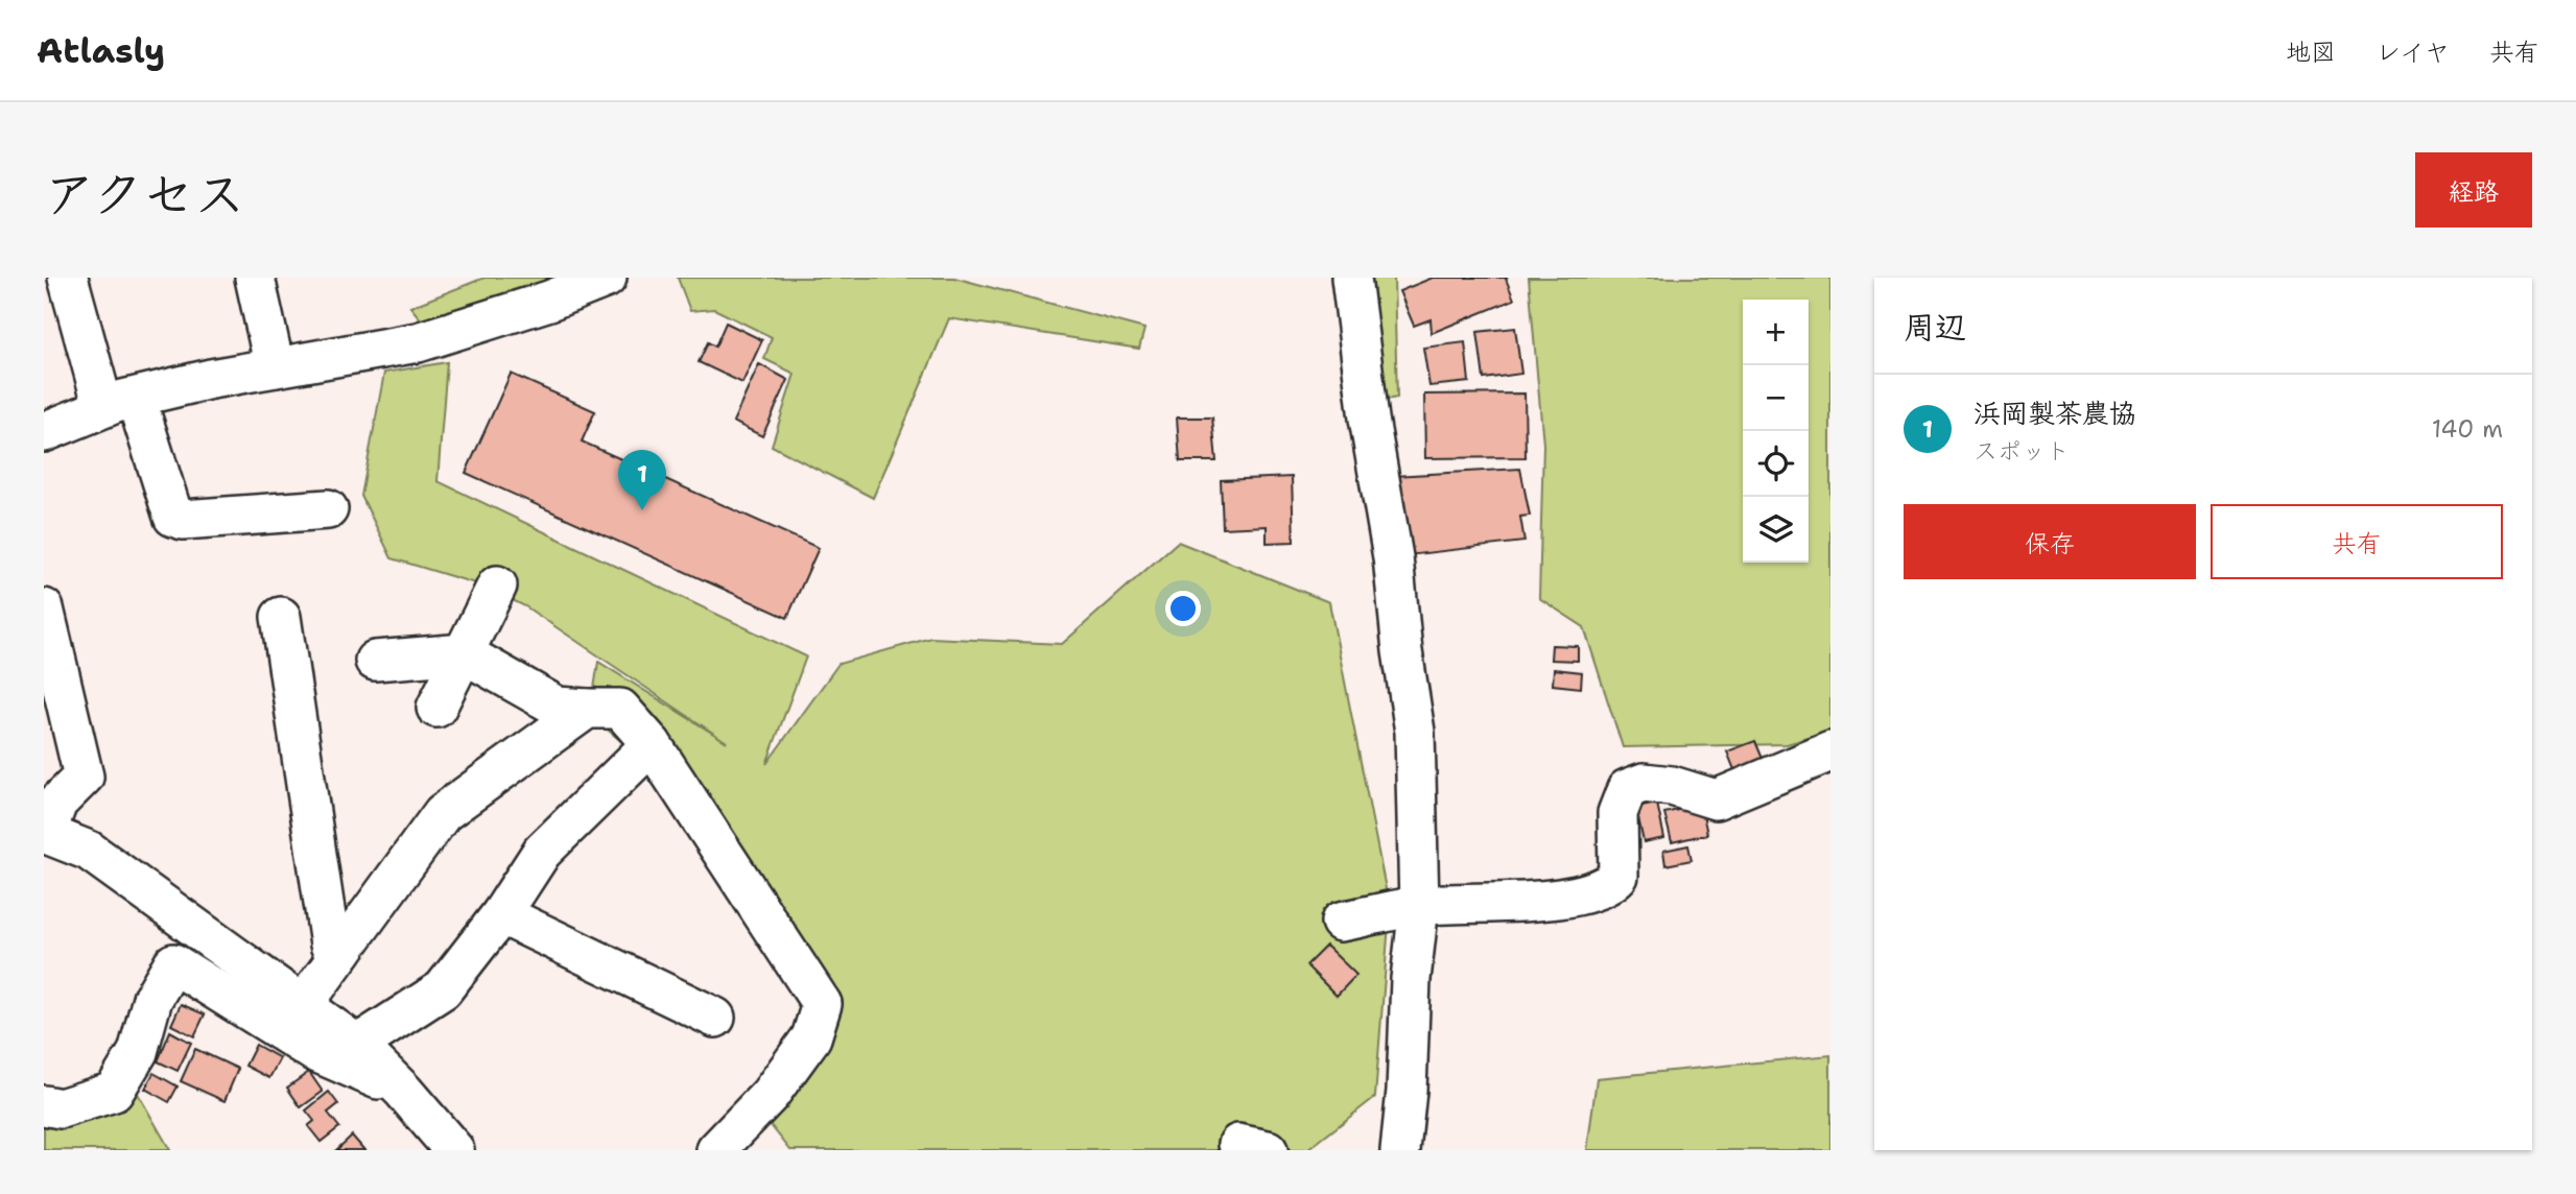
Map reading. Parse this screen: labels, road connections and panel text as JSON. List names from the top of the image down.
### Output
{
  "page": {
    "header": "Atlasly",
    "nav": ["地図", "レイヤ", "共有"],
    "title": "アクセス",
    "buttons": [
      "経路",
      ["保存", "共有"]
    ],
    "heading": "周辺",
    "map_buttons": ["+", "−"],
    "list": [
      {
        "mark": "1",
        "name": "浜岡製茶農協",
        "note": "スポット",
        "value": "140 m"
      }
    ],
    "pins": "1"
  }
}
